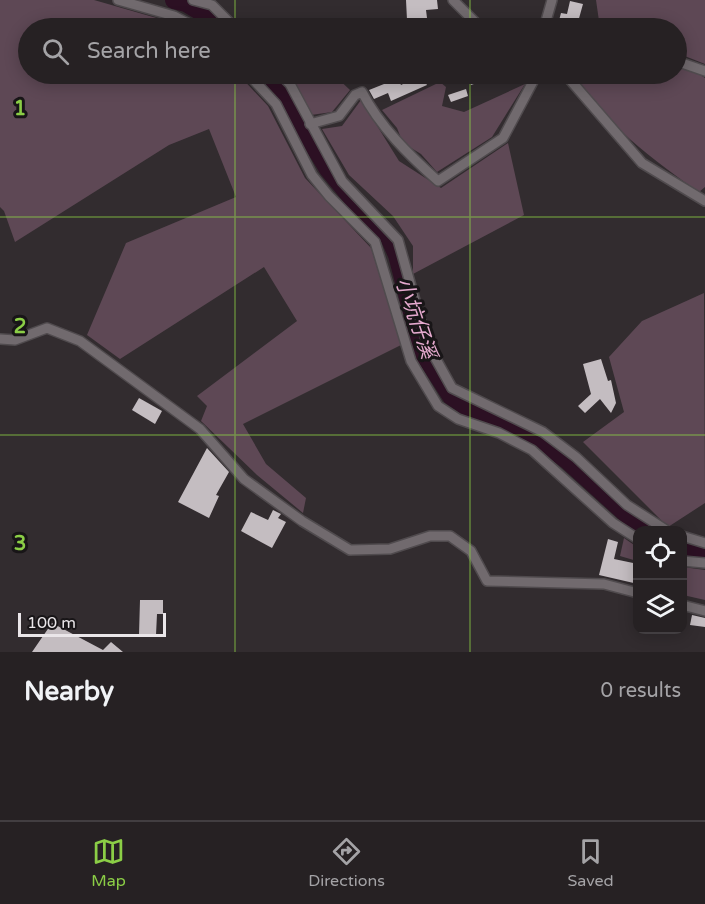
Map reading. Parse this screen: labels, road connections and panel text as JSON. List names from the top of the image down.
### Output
{
  "water": ["小坑仔溪"],
  "scale_bar": "100 m",
  "page": {
    "search": "Search here",
    "scale": "100 m",
    "heading": ["Nearby", "0 results"],
    "nav": ["Map", "Directions", "Saved"]
  },
  "grid": {
    "rows": ["1", "2", "3"]
  }
}
